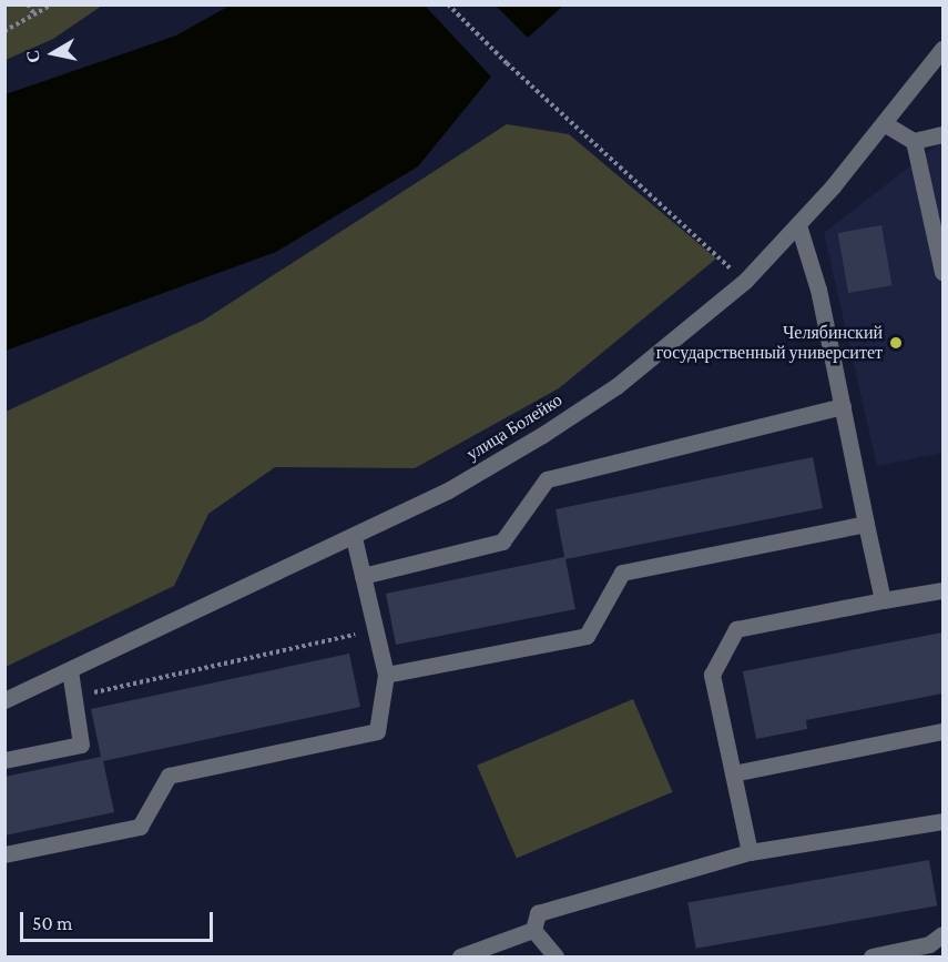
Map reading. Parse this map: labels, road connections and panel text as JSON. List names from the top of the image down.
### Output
{
  "streets": {
    "street": ["улица Болейко"]
  },
  "places": ["Челябинский государственный университет"],
  "scale_bar": "50 m",
  "north": "left"
}
